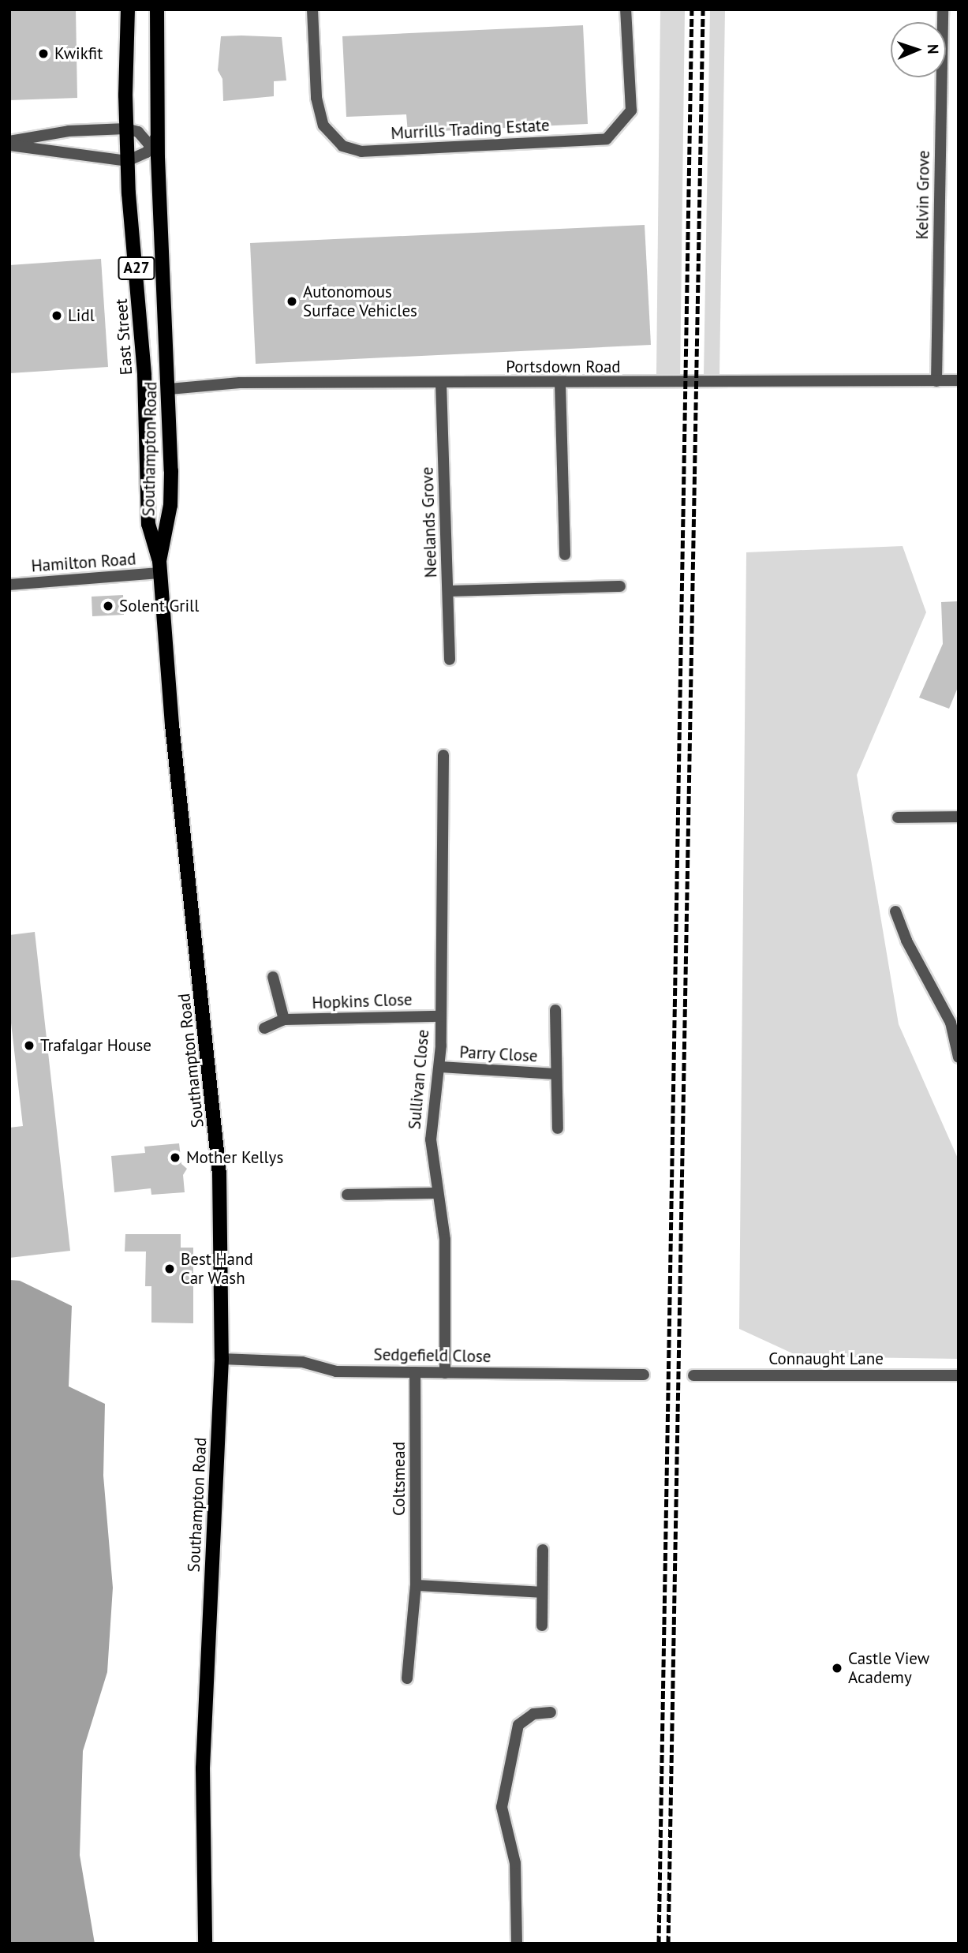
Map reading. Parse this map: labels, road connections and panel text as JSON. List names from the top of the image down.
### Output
{
  "streets": {
    "main road": ["A27", "East Street", "Southampton Road"],
    "street": [
      "Murrills Trading Estate",
      "Kelvin Grove",
      "Portsdown Road",
      "Neelands Grove",
      "Hamilton Road",
      "Hopkins Close",
      "Parry Close",
      "Sullivan Close",
      "Sedgefield Close",
      "Connaught Lane",
      "Coltsmead"
    ]
  },
  "crossings": [
    ["Kelvin Grove", "Portsdown Road"],
    ["A27", "Southampton Road"],
    ["East Street", "Southampton Road"],
    ["East Street", "Hamilton Road"],
    ["Portsdown Road", "Southampton Road"],
    ["Portsdown Road", "Neelands Grove"],
    ["Southampton Road", "Hamilton Road"],
    ["Southampton Road", "Sedgefield Close"],
    ["Hopkins Close", "Sullivan Close"],
    ["Parry Close", "Sullivan Close"],
    ["Sullivan Close", "Sedgefield Close"],
    ["Sedgefield Close", "Coltsmead"]
  ],
  "places": [
    "Kwikfit",
    "Autonomous Surface Vehicles",
    "Lidl",
    "Solent Grill",
    "Trafalgar House",
    "Mother Kellys",
    "Best Hand Car Wash",
    "Castle View Academy"
  ],
  "north": "right"
}
